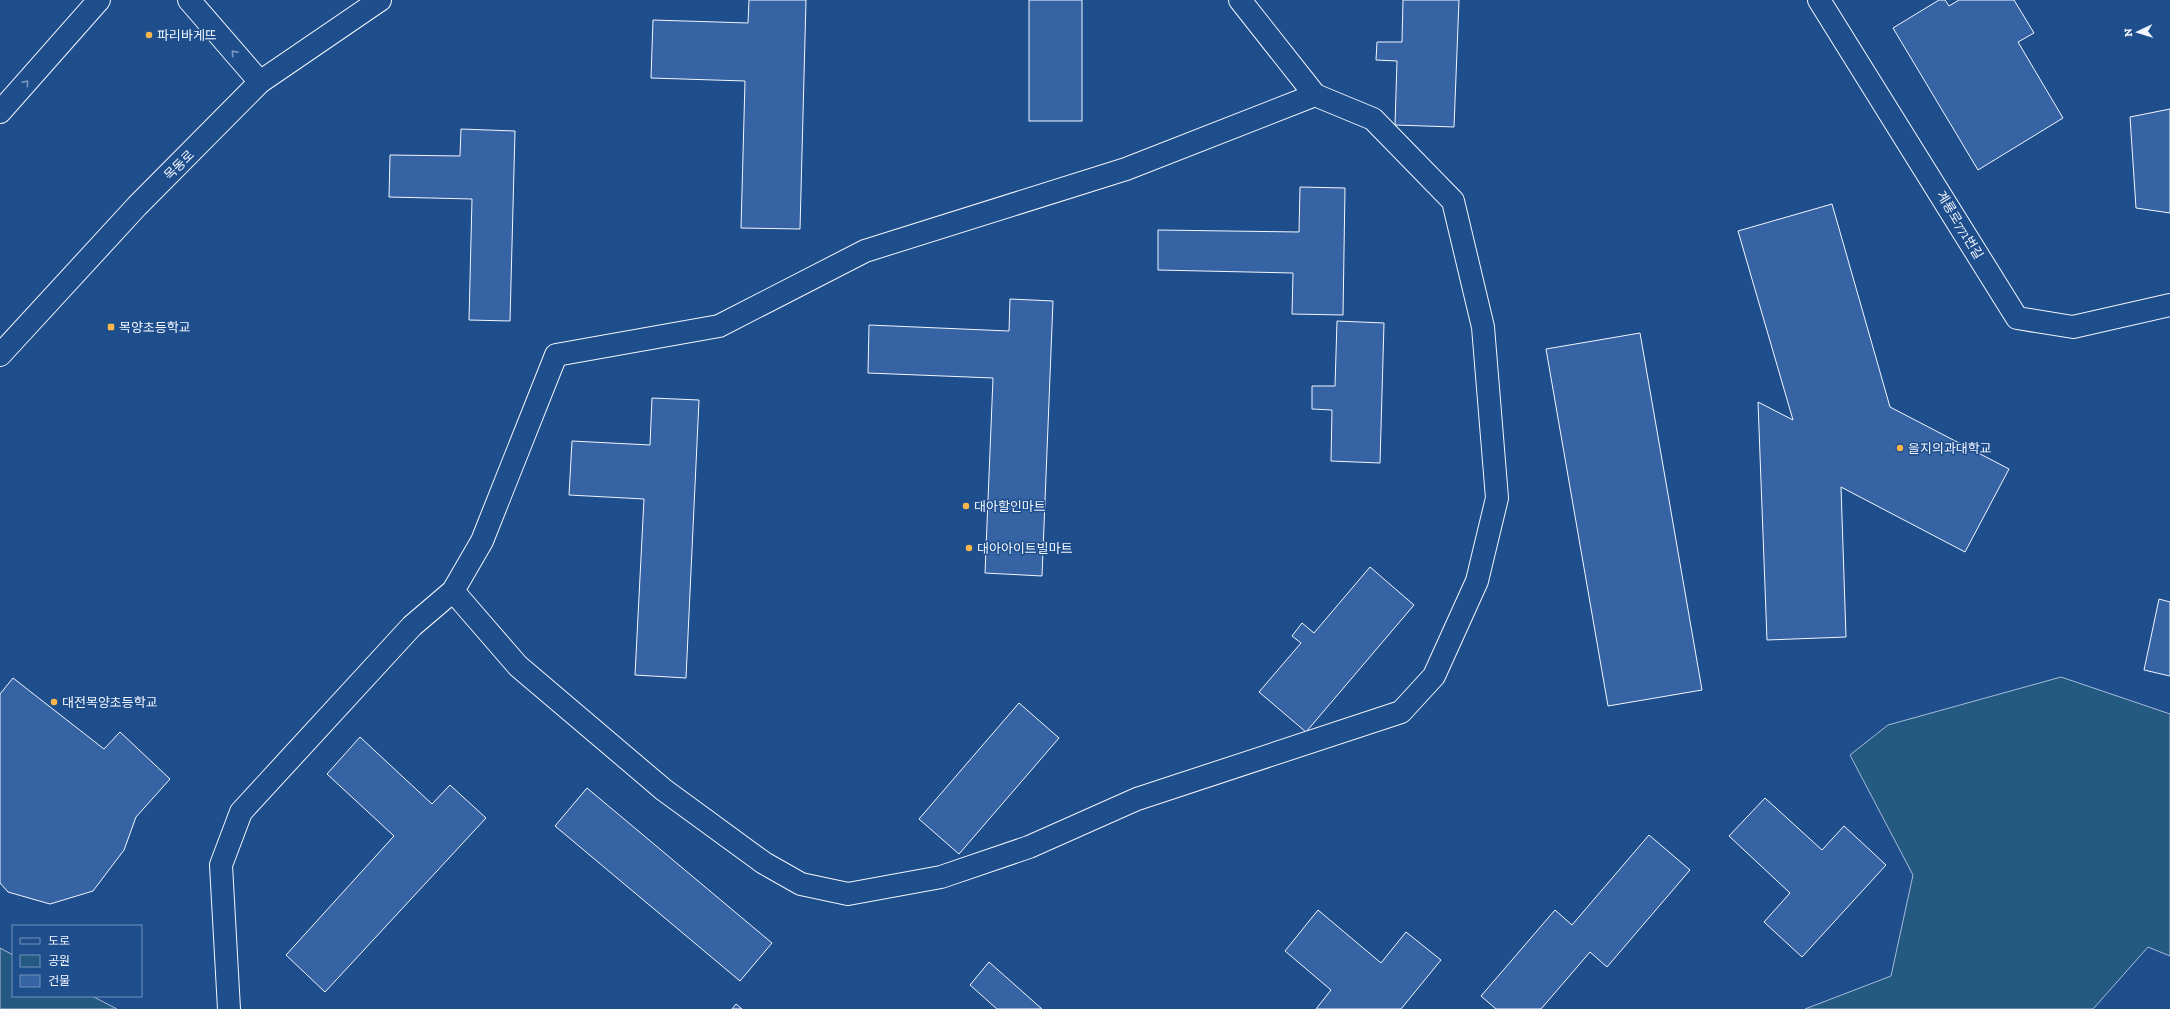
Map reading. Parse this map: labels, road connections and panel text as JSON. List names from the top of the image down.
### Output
{
  "streets": {
    "street": ["목동로", "계룡로771번길"]
  },
  "places": {
    "other": [
      "파리바게뜨",
      "을지의과대학교",
      "대아할인마트",
      "대아아이트빌마트",
      "대전목양초등학교"
    ],
    "transit": ["목양초등학교"]
  },
  "legend": ["도로", "공원", "건물"],
  "north": "left"
}
